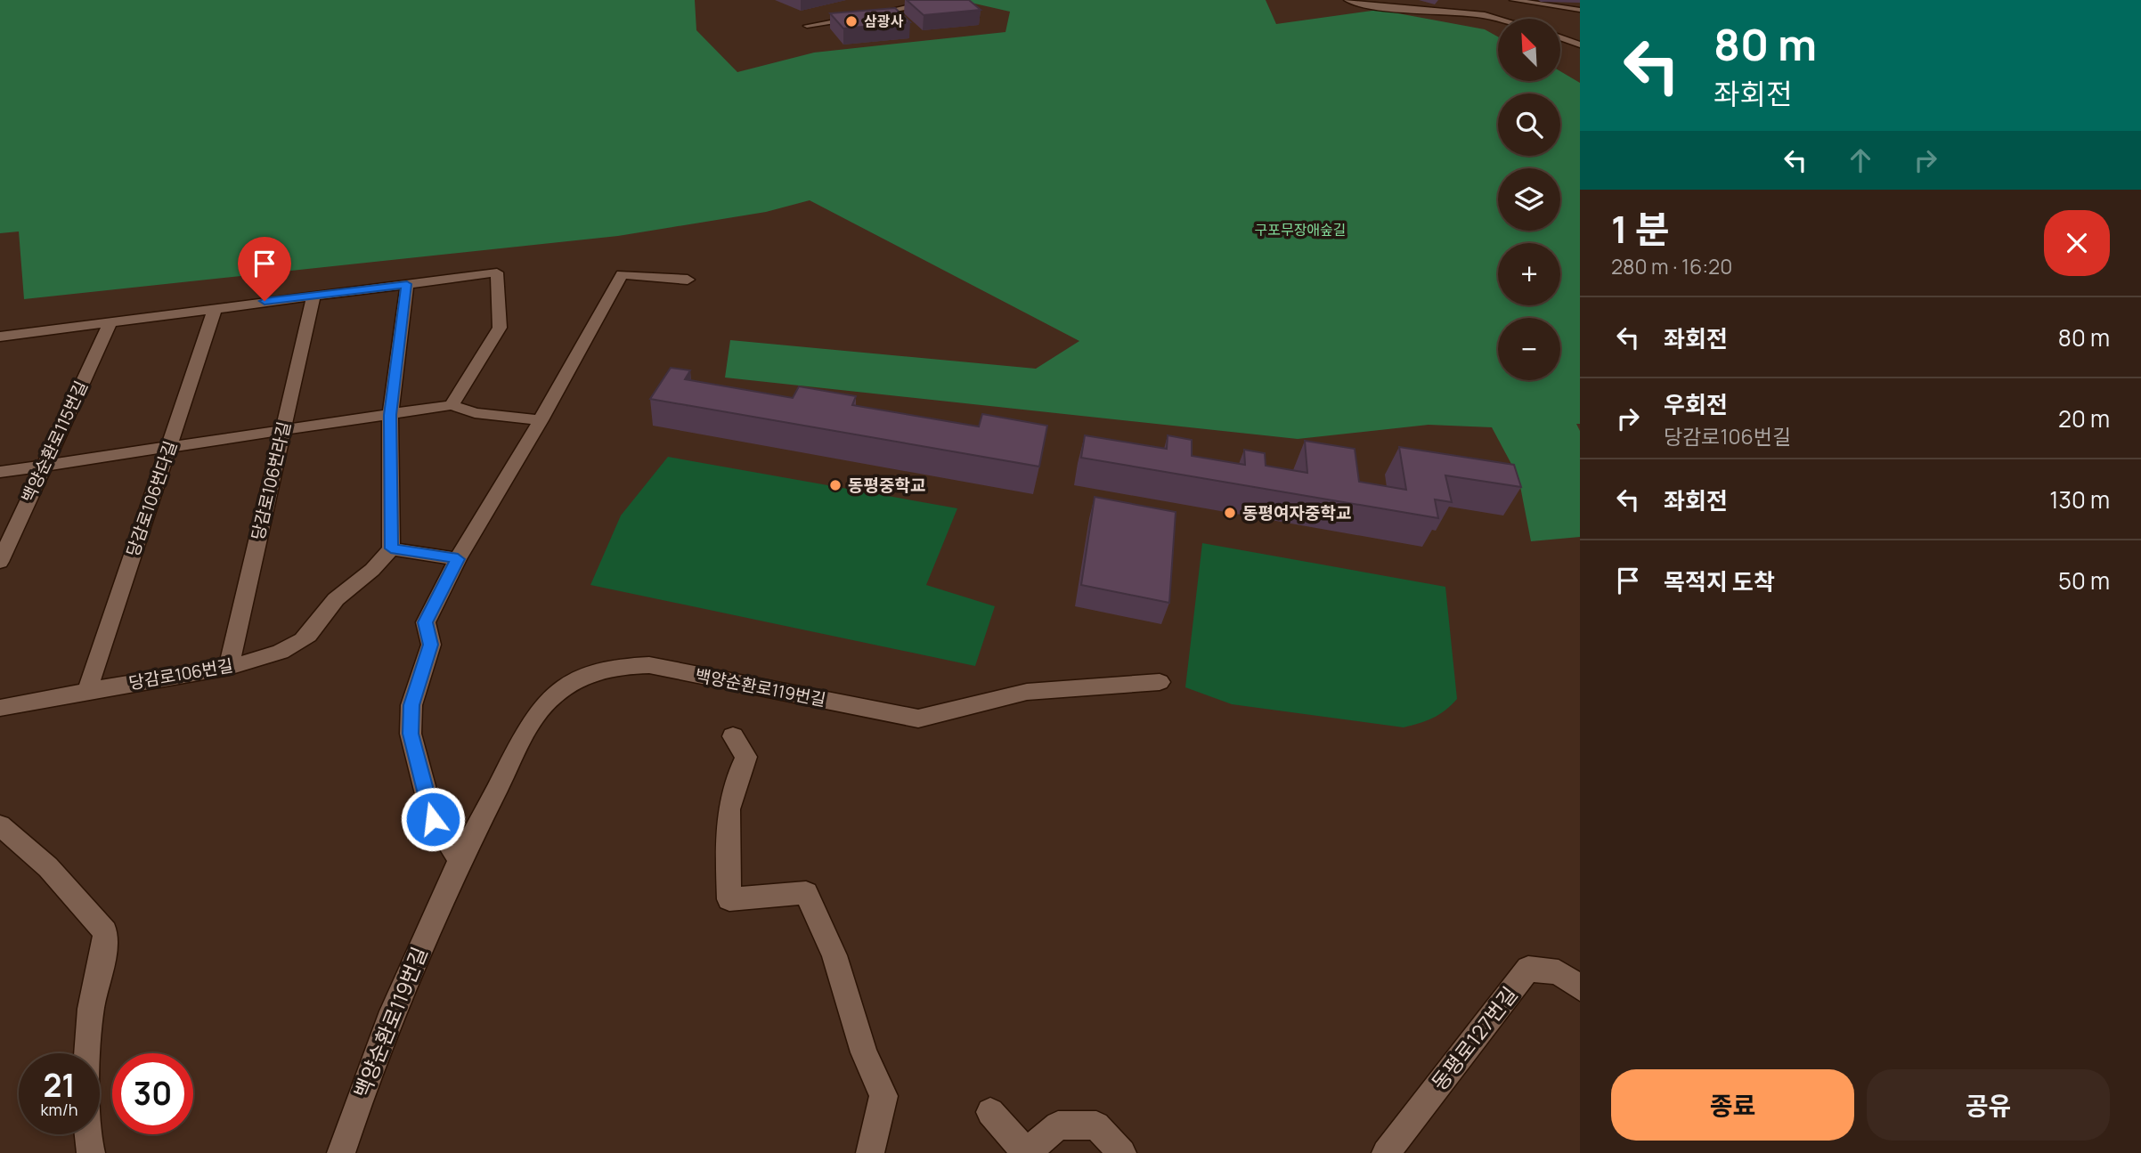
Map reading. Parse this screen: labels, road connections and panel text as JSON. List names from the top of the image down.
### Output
{
  "streets": {
    "street": [
      "백양순환로115번길",
      "당감로106번라길",
      "당감로106번다길",
      "당감로106번길",
      "백양순환로119번길",
      "동평로127번길"
    ]
  },
  "crossings": [
    ["당감로106번라길", "당감로106번길"],
    ["당감로106번다길", "당감로106번길"]
  ],
  "parks": ["구포무장애숲길"],
  "places": ["삼광사", "동평중학교", "동평여자중학교"],
  "north": "top left",
  "page": {
    "turn": ["80 m", "좌회전"],
    "map_buttons": ["+", "−"],
    "heading": ["1 분", "280 m · 16:20"],
    "list": [
      {
        "name": "좌회전",
        "value": "80 m"
      },
      {
        "name": "우회전",
        "note": "당감로106번길",
        "value": "20 m"
      },
      {
        "name": "좌회전",
        "value": "130 m"
      },
      {
        "name": "목적지 도착",
        "value": "50 m"
      }
    ],
    "speed": "21 km/h",
    "limit": "30",
    "buttons": ["종료", "공유"]
  }
}
